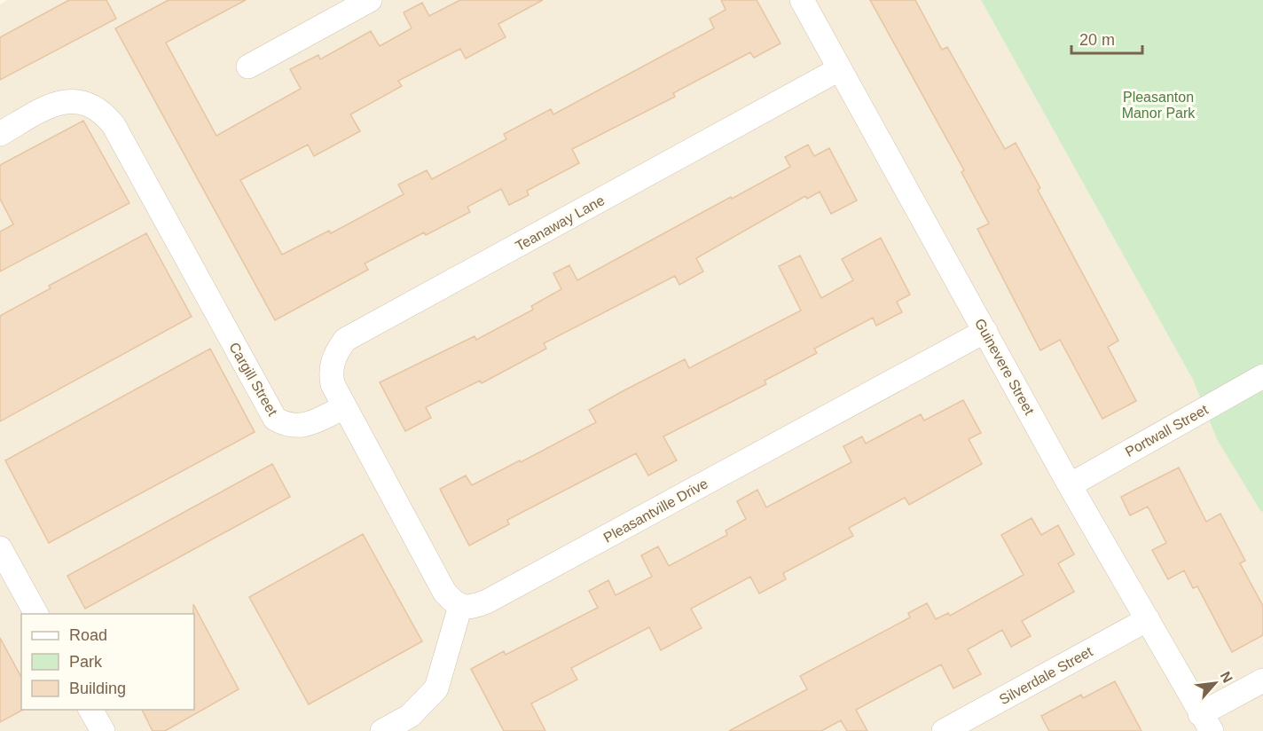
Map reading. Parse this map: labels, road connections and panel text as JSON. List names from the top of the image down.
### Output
{
  "streets": {
    "street": [
      "Teanaway Lane",
      "Guinevere Street",
      "Cargill Street",
      "Portwall Street",
      "Pleasantville Drive",
      "Silverdale Street"
    ]
  },
  "crossings": [
    ["Teanaway Lane", "Guinevere Street"],
    ["Teanaway Lane", "Cargill Street"],
    ["Guinevere Street", "Portwall Street"],
    ["Guinevere Street", "Pleasantville Drive"],
    ["Guinevere Street", "Silverdale Street"]
  ],
  "parks": ["Pleasanton Manor Park"],
  "legend": ["Road", "Park", "Building"],
  "scale_bar": "20 m",
  "north": "top right"
}
